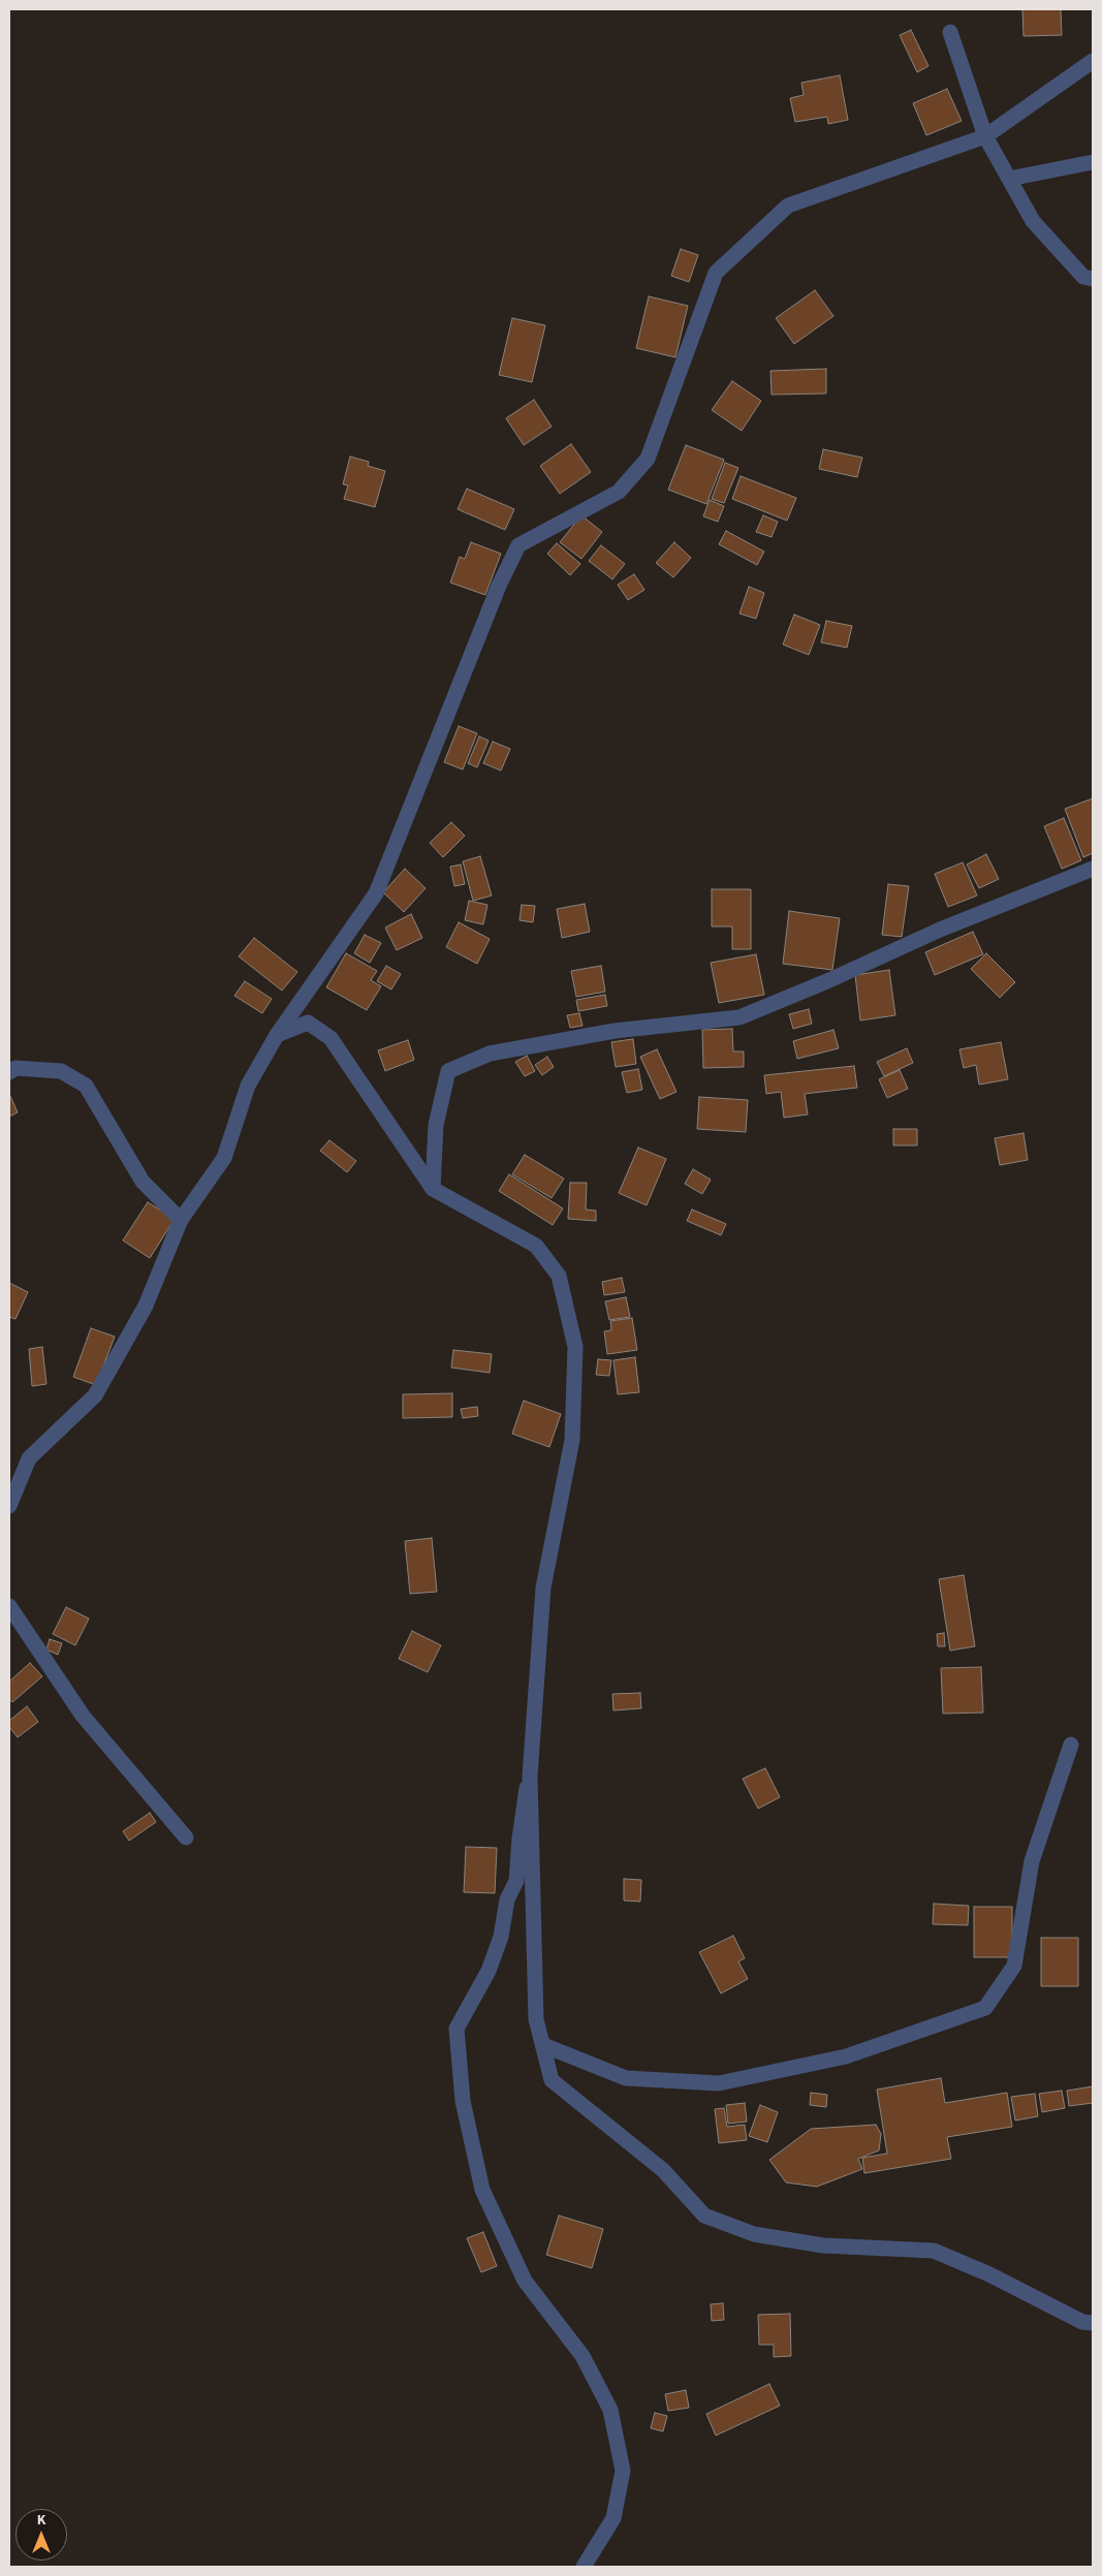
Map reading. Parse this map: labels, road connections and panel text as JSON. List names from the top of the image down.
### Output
{
  "north": "top"
}
